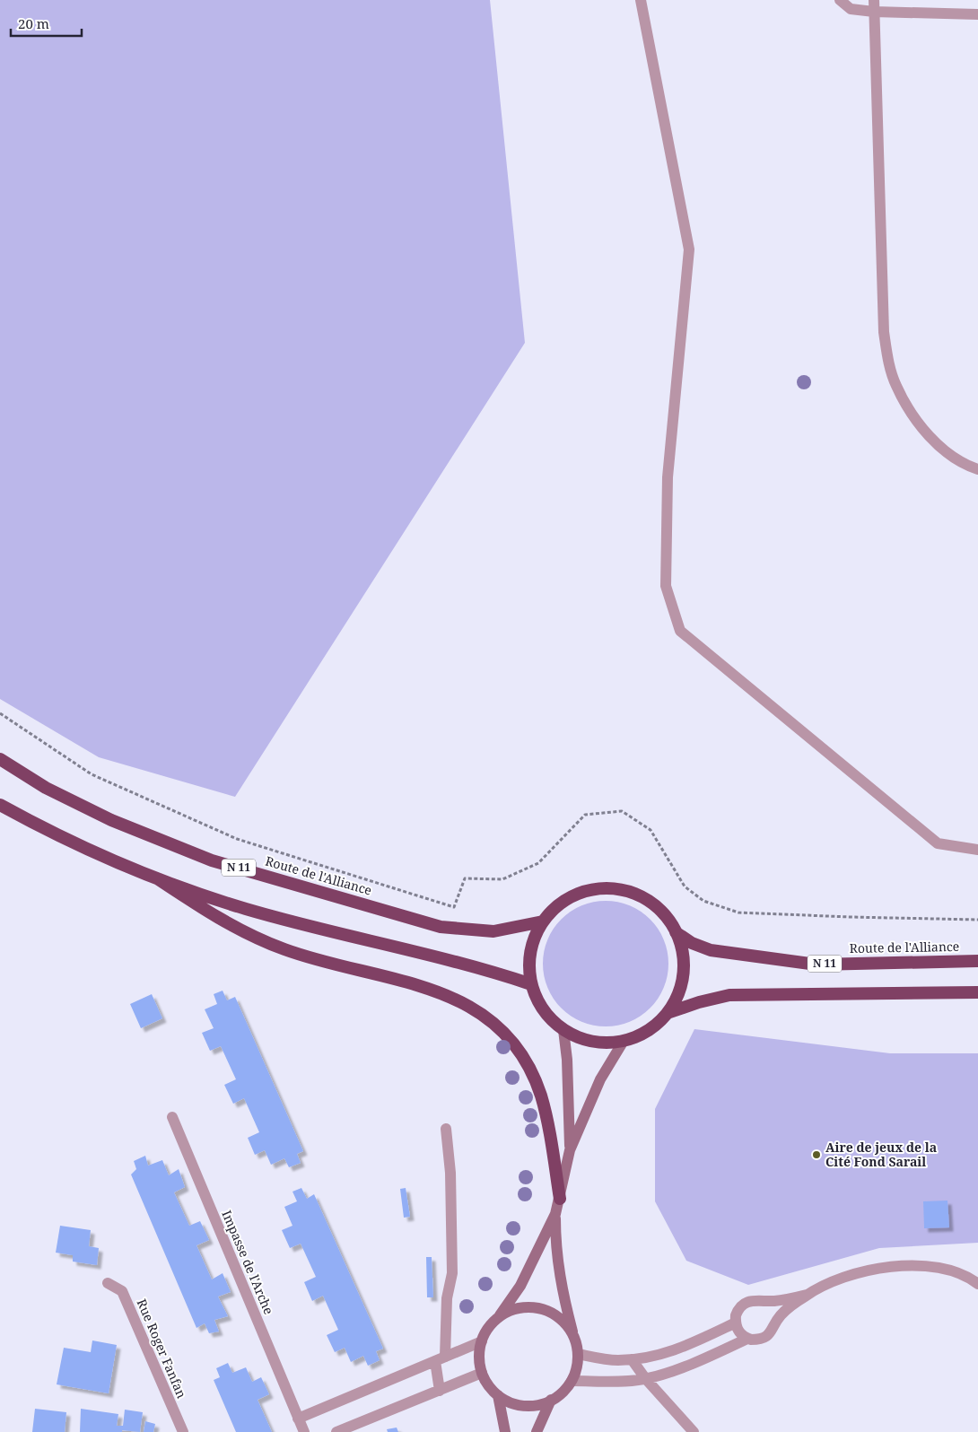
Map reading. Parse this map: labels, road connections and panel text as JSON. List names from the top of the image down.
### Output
{
  "streets": {
    "highway": ["N 11", "Route de l'Alliance"],
    "street": ["Impasse de l'Arche", "Rue Roger Fanfan"]
  },
  "places": ["Aire de jeux de la Cité Fond Sarail"],
  "scale_bar": "20 m"
}
